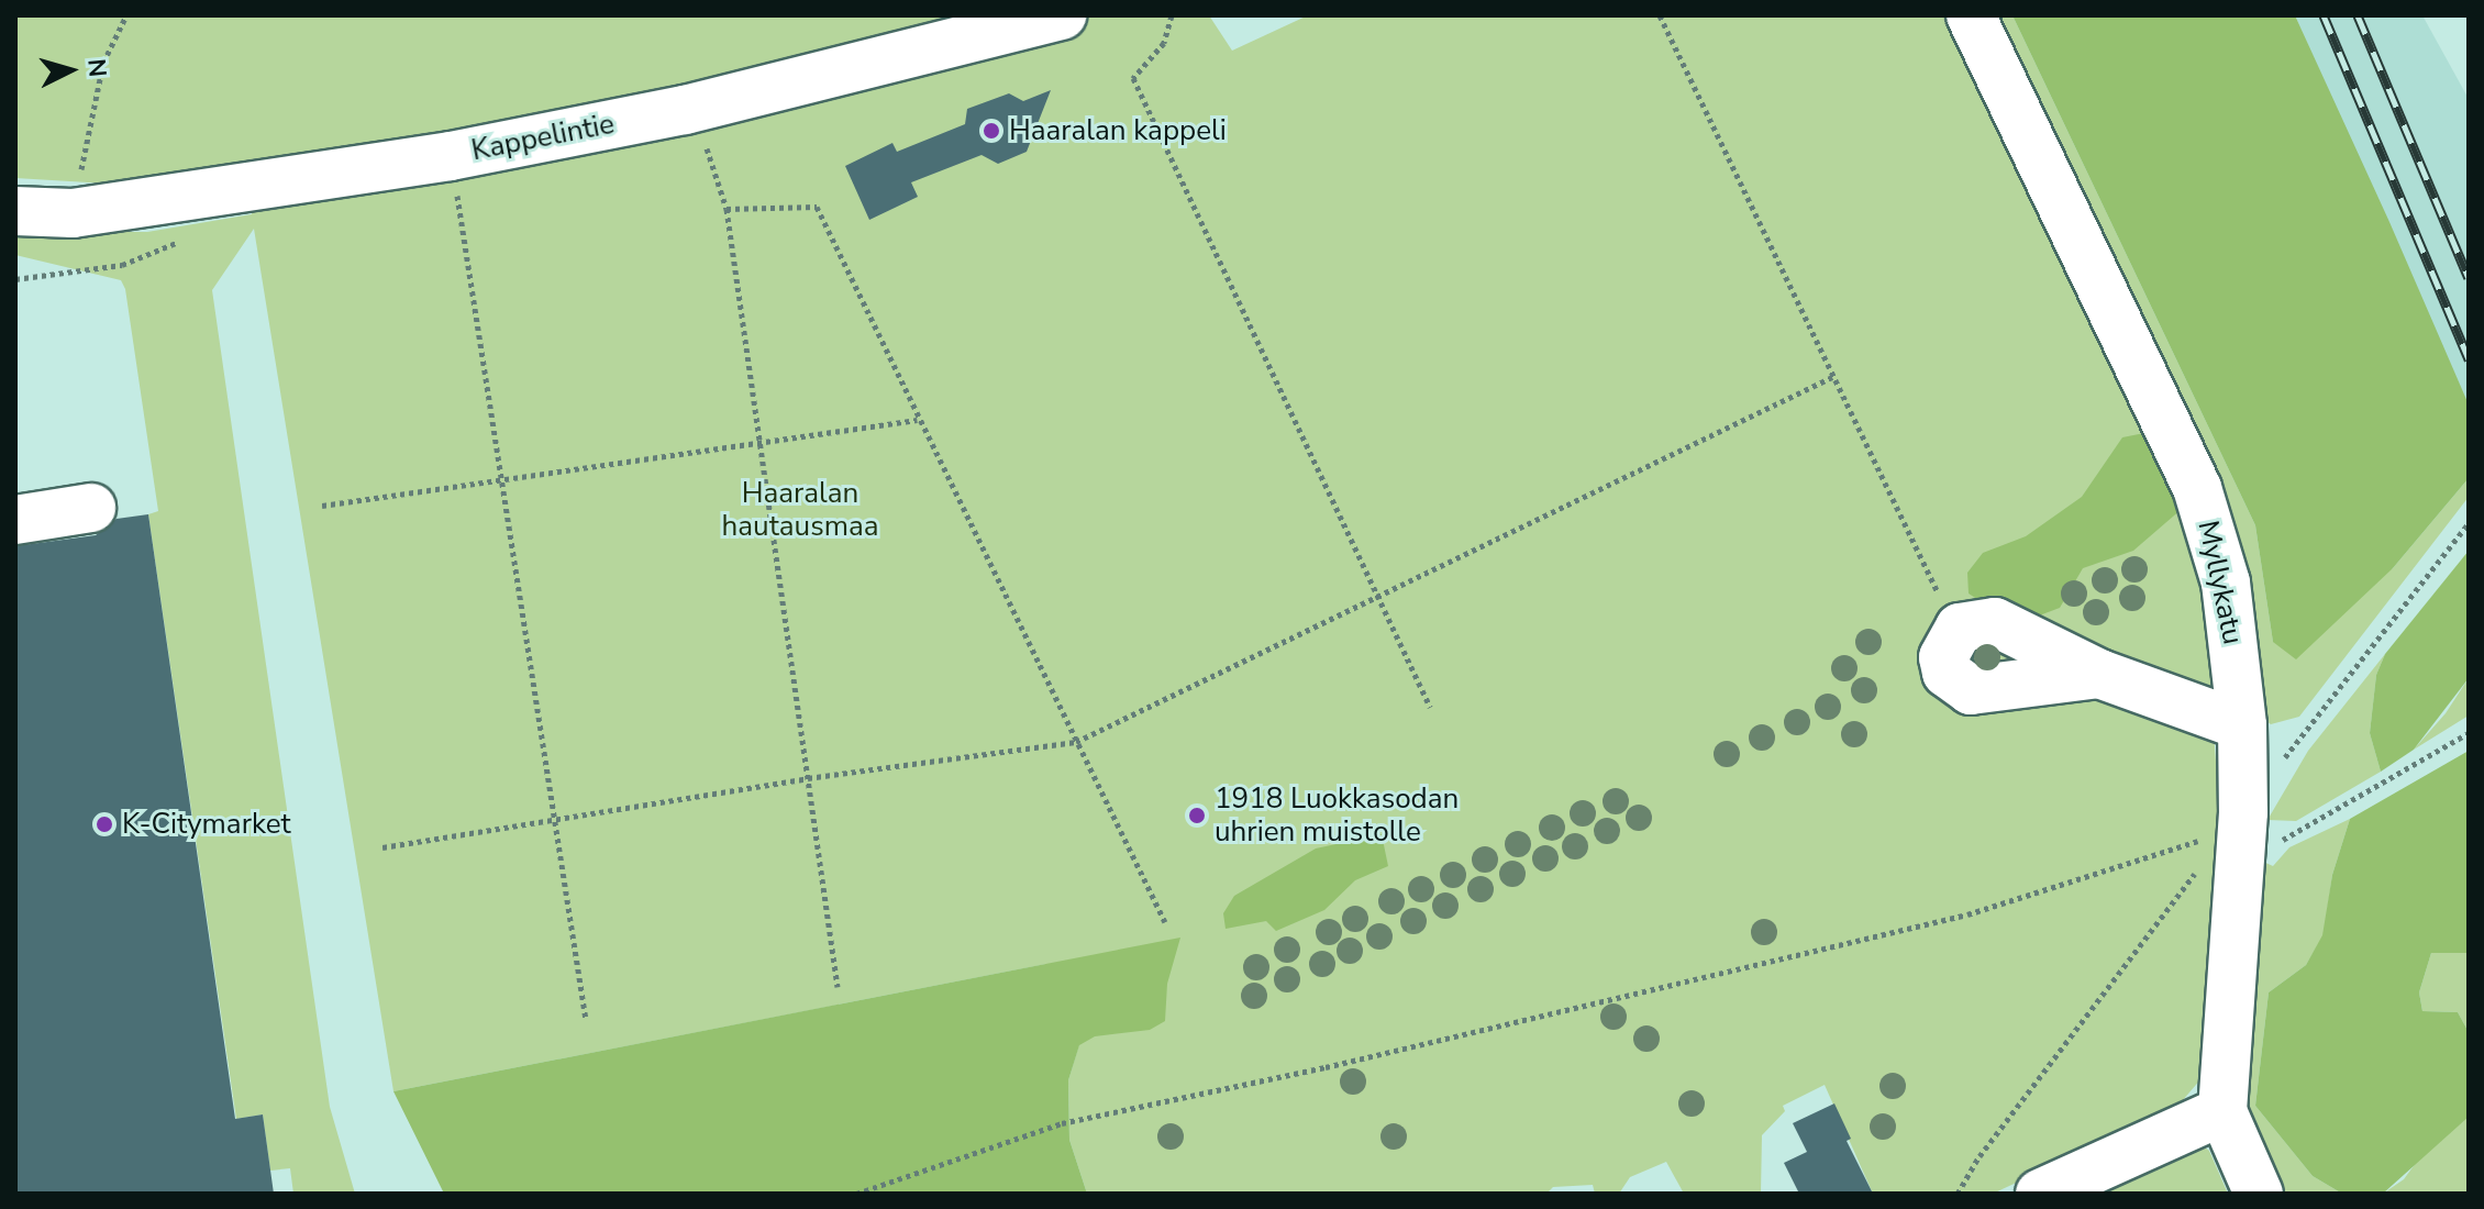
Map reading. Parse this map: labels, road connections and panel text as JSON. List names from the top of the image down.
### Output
{
  "streets": {
    "street": ["Kappelintie", "Myllykatu"]
  },
  "parks": ["Haaralan hautausmaa"],
  "places": ["Haaralan kappeli", "1918 Luokkasodan uhrien muistolle", "K-Citymarket"],
  "north": "right"
}
